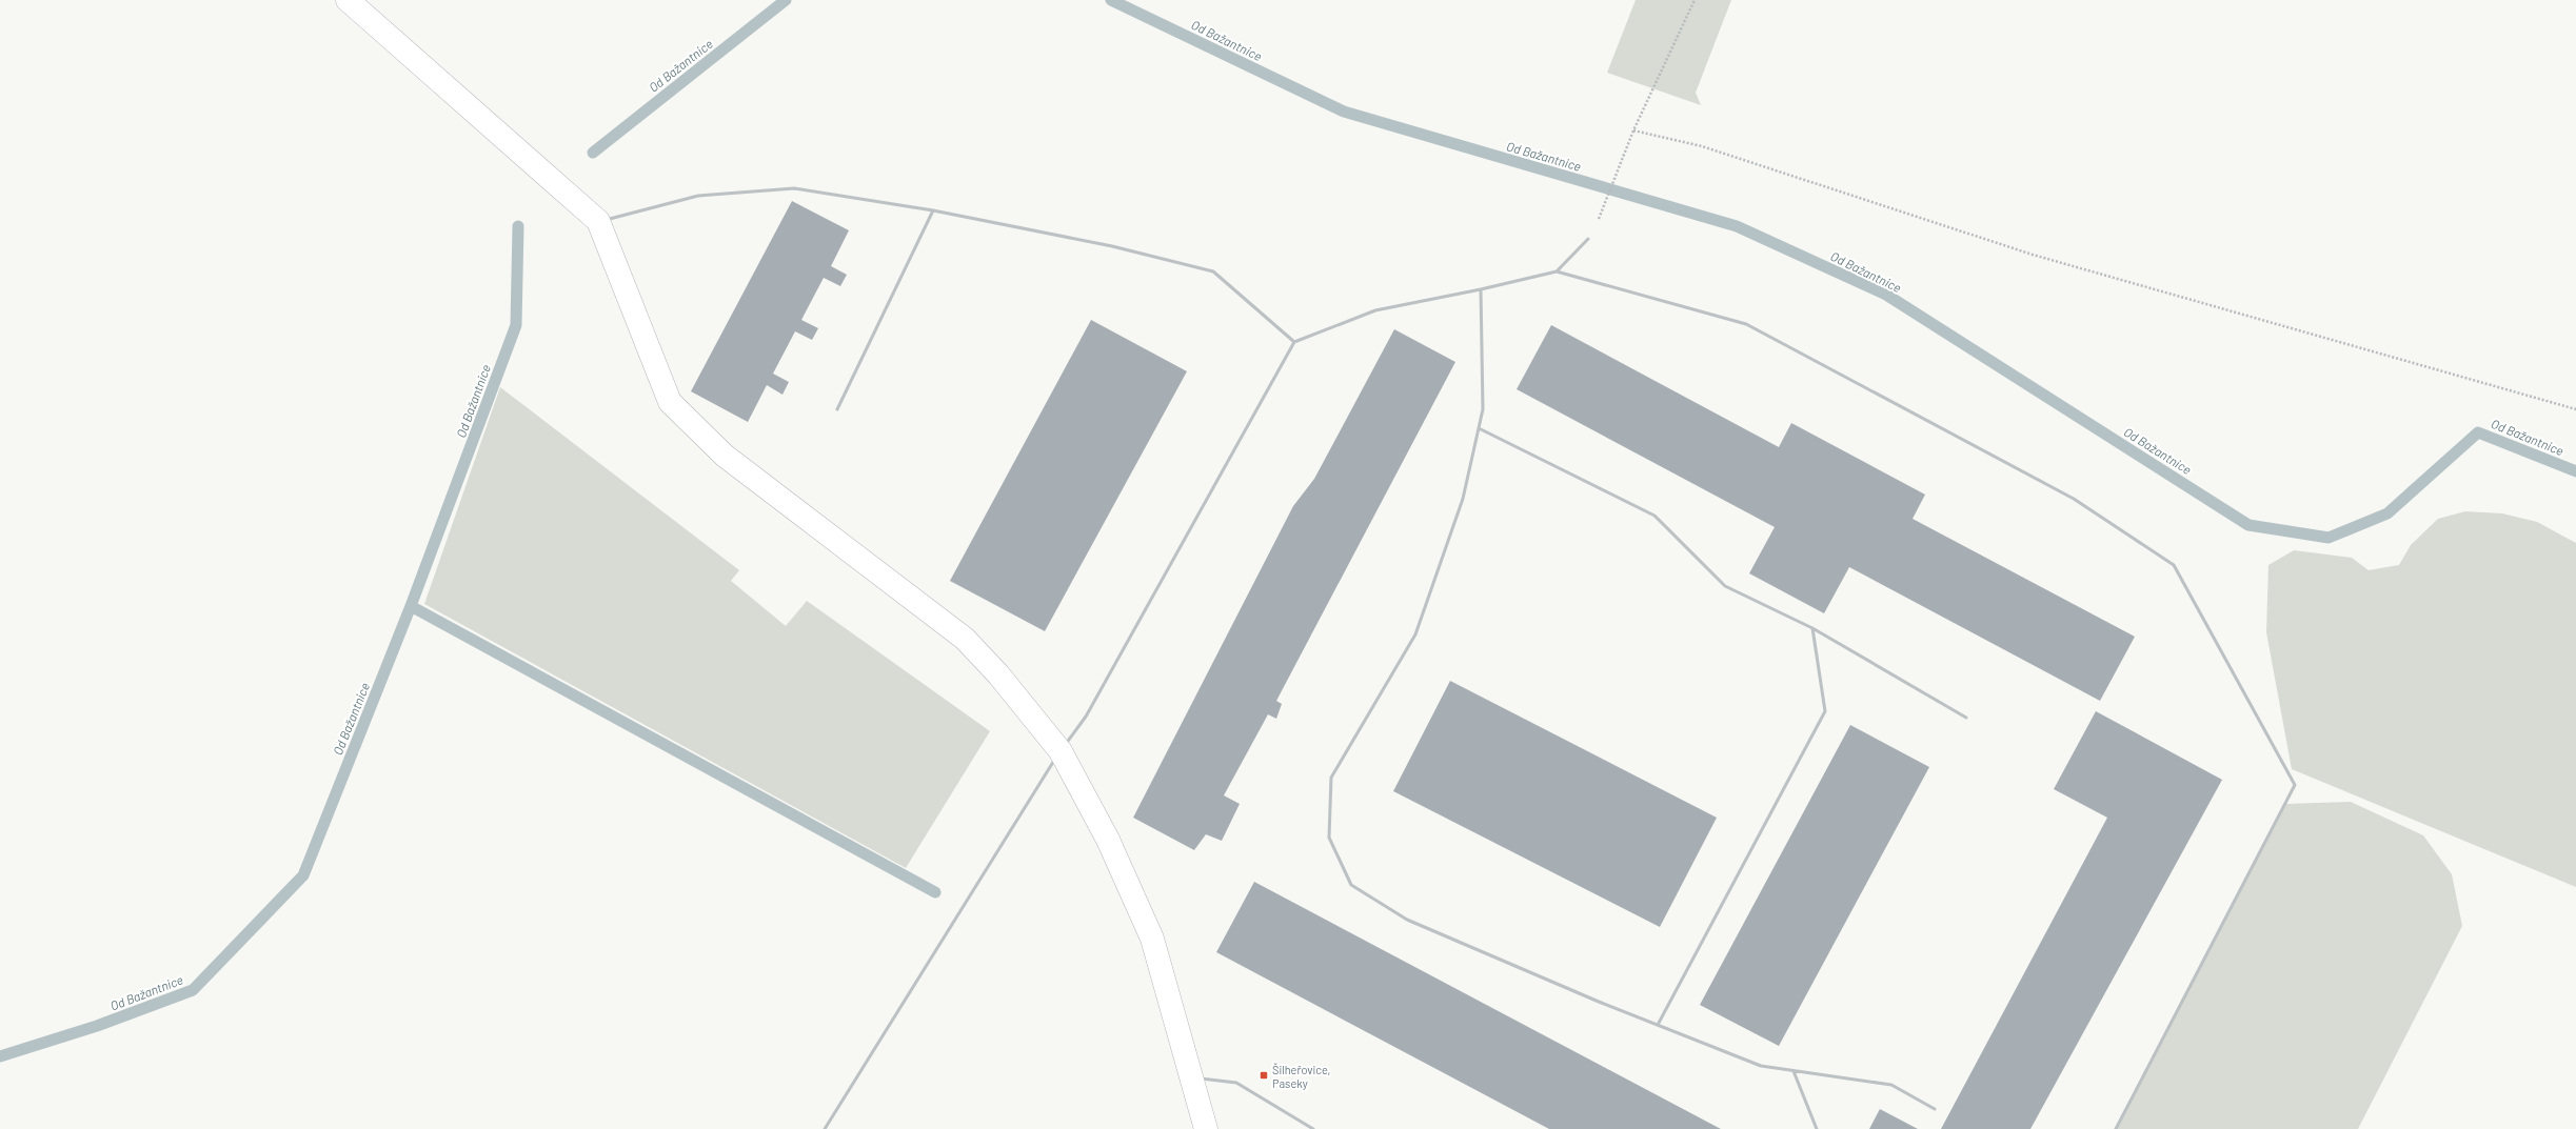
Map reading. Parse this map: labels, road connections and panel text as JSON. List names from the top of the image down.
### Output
{
  "water": ["Od Bažantnice"],
  "places": {
    "transit": ["Šilheřovice, Paseky"]
  }
}
